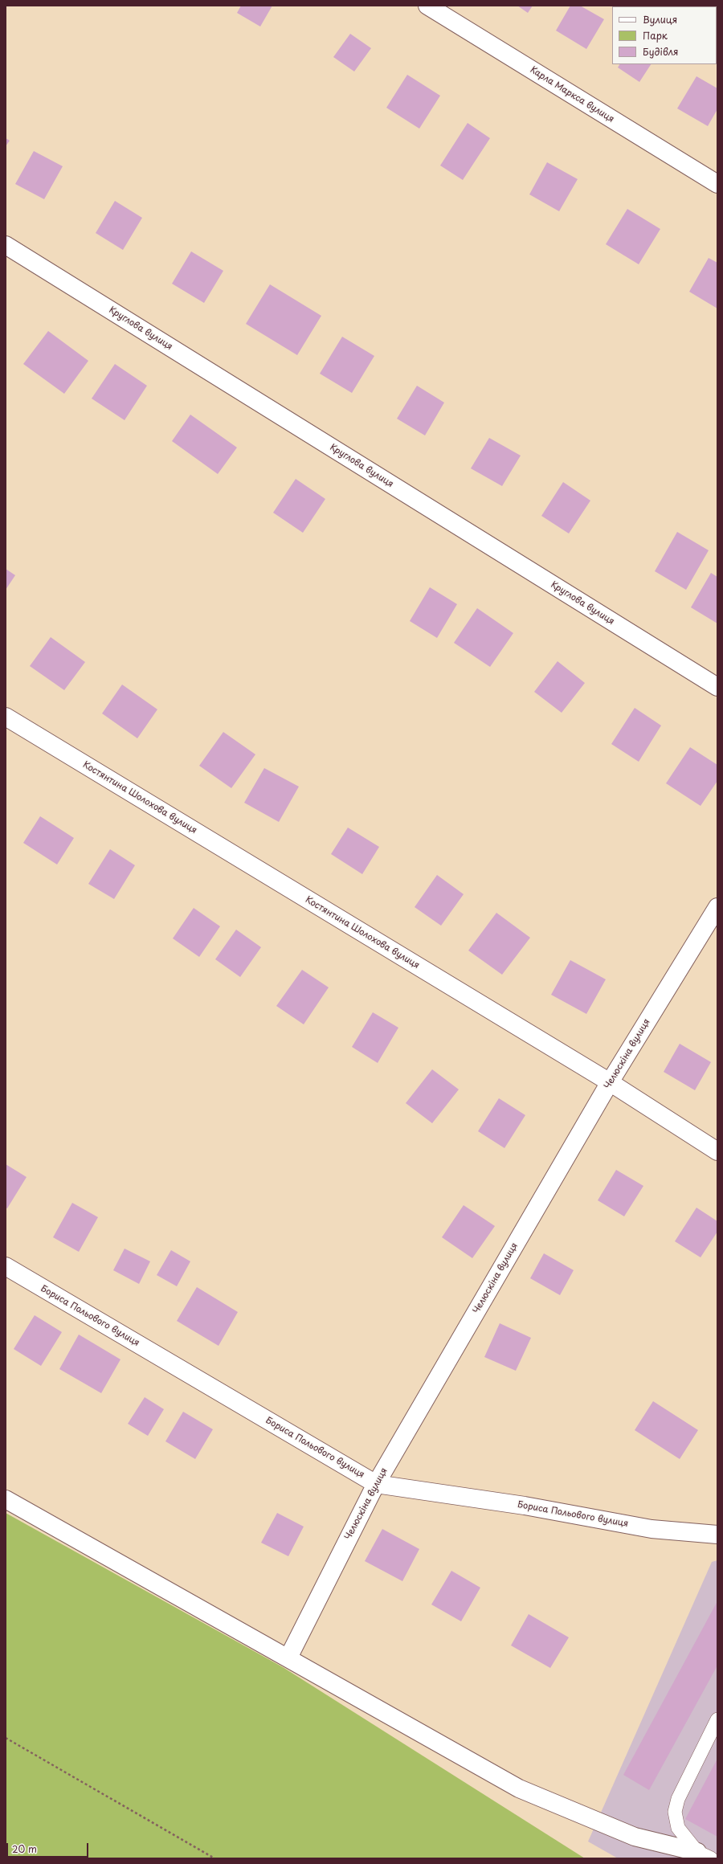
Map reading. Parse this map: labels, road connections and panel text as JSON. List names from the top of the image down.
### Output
{
  "streets": {
    "street": [
      "Карла Маркса вулиця",
      "Круглова вулиця",
      "Костянтина Шолохова вулиця",
      "Челюскіна вулиця",
      "Бориса Польового вулиця"
    ]
  },
  "crossings": [
    ["Костянтина Шолохова вулиця", "Челюскіна вулиця"],
    ["Челюскіна вулиця", "Бориса Польового вулиця"]
  ],
  "legend": ["Вулиця", "Парк", "Будівля"],
  "scale_bar": "20 m"
}
